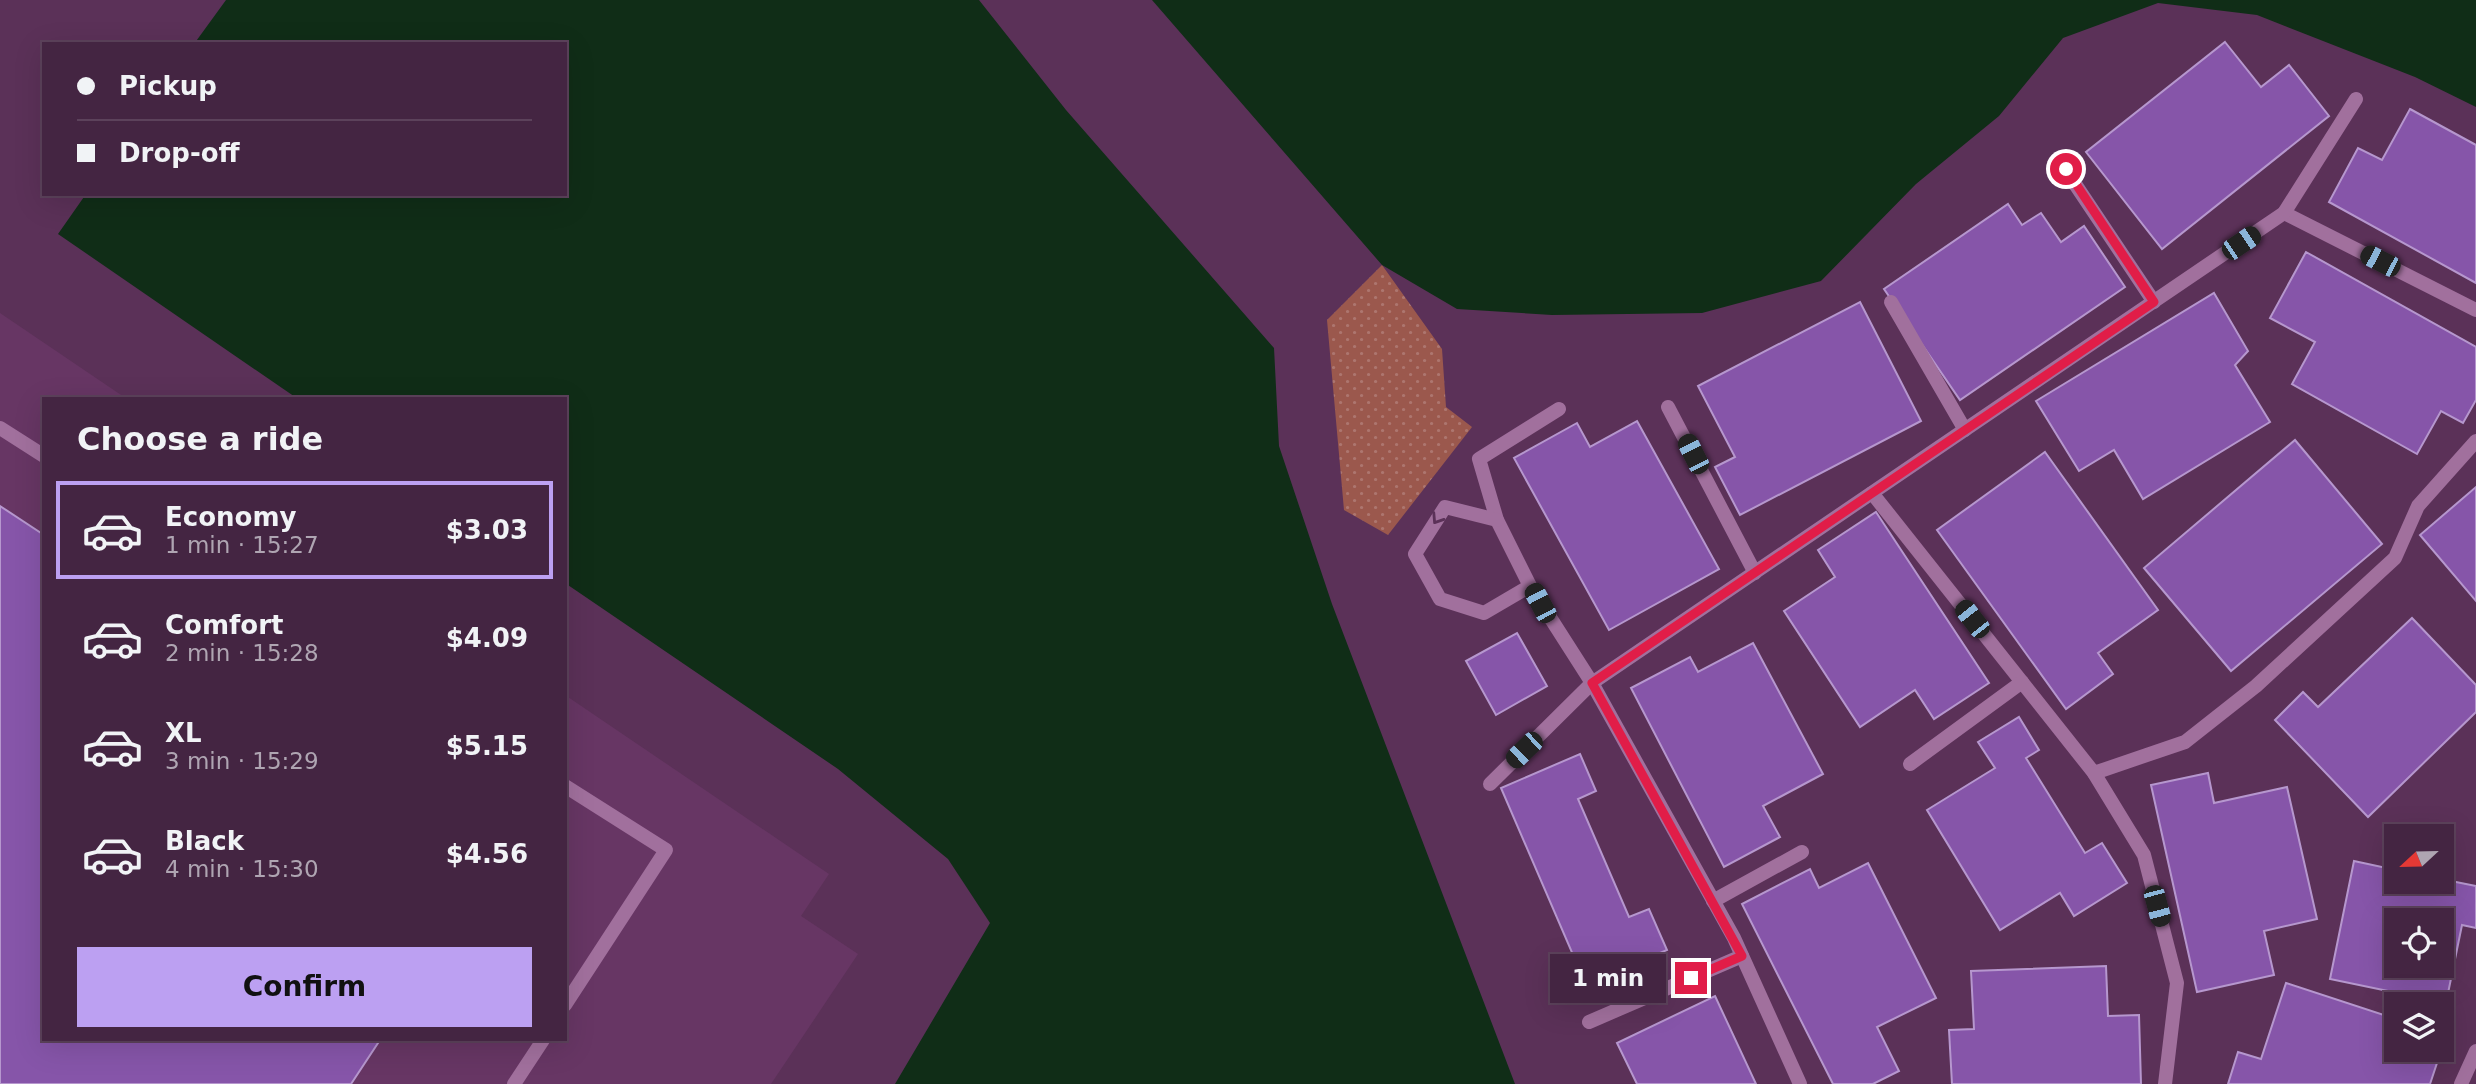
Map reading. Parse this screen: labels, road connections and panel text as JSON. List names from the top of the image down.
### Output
{
  "north": "left",
  "page": {
    "banner": ["Pickup", "Drop-off"],
    "heading": "Choose a ride",
    "list": [
      {
        "name": "Economy",
        "note": "1 min · 15:27",
        "value": "$3.03"
      },
      {
        "name": "Comfort",
        "note": "2 min · 15:28",
        "value": "$4.09"
      },
      {
        "name": "XL",
        "note": "3 min · 15:29",
        "value": "$5.15"
      },
      {
        "name": "Black",
        "note": "4 min · 15:30",
        "value": "$4.56"
      }
    ],
    "buttons": "Confirm",
    "bubble": "1 min"
  }
}
